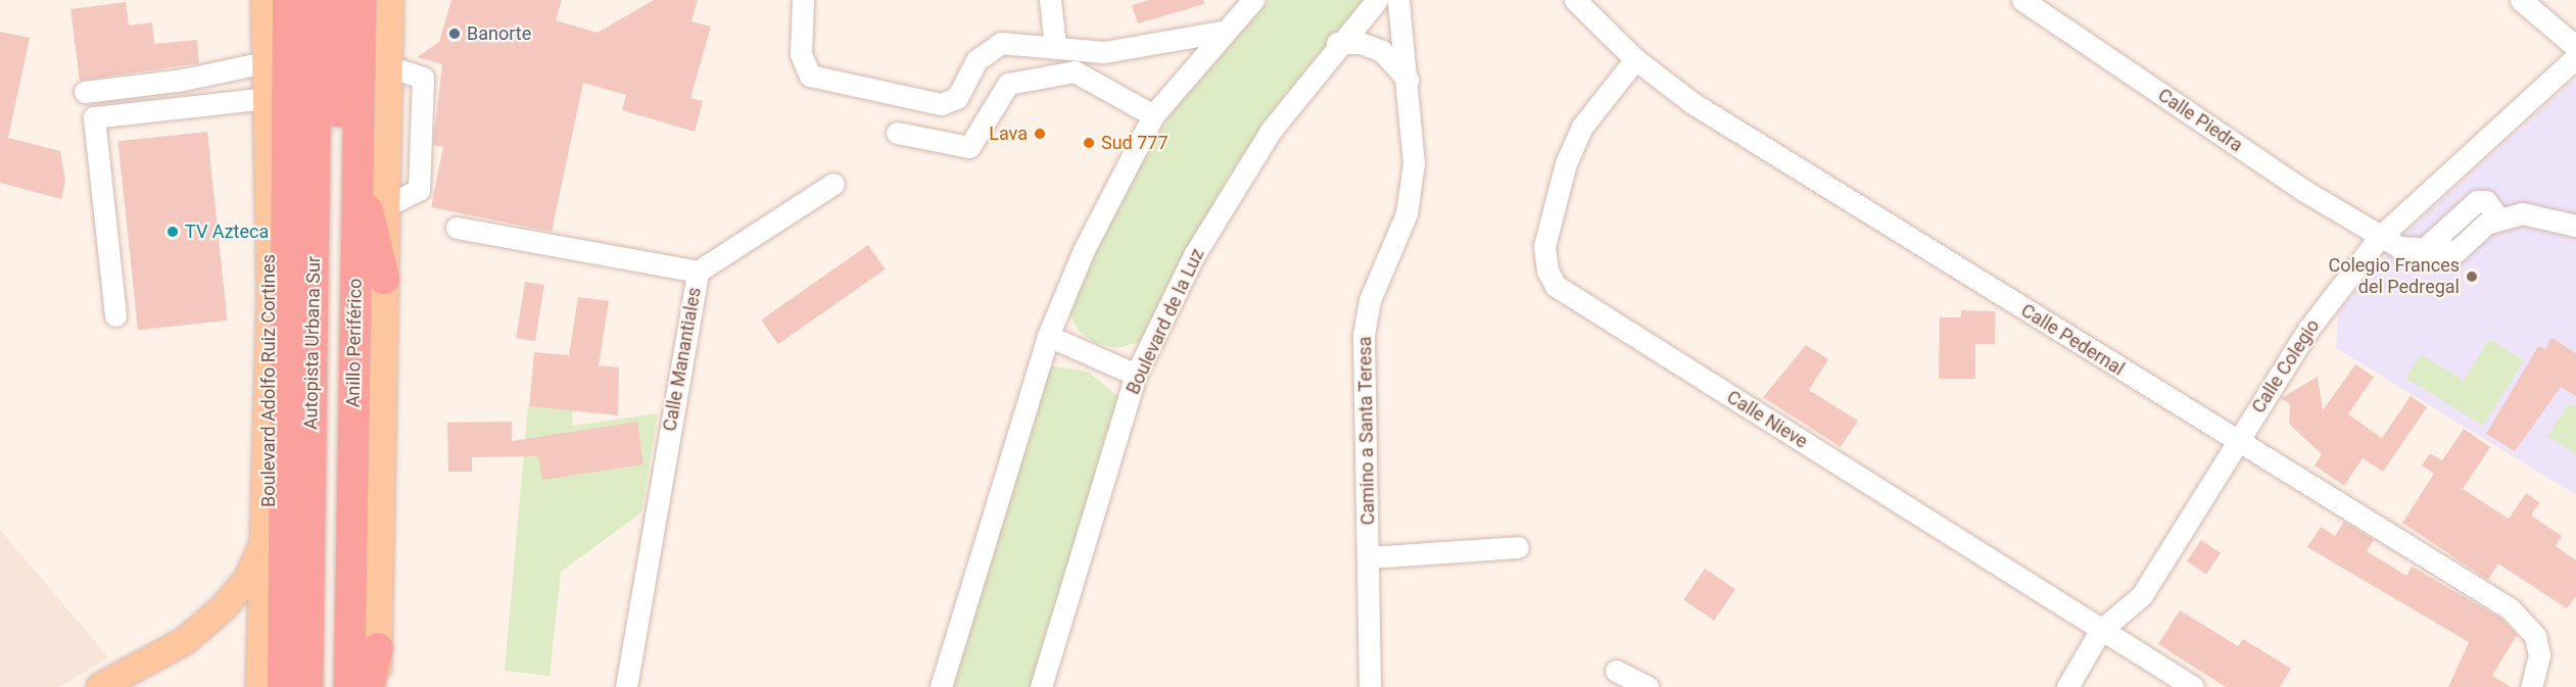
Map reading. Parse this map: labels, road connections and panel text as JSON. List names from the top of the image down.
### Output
{
  "streets": {
    "highway": ["Autopista Urbana Sur", "Anillo Periférico"],
    "main road": ["Boulevard Adolfo Ruiz Cortines"],
    "street": [
      "Calle Piedra",
      "Boulevard de la Luz",
      "Calle Pedernal",
      "Calle Manantiales",
      "Calle Colegio",
      "Calle Nieve",
      "Camino a Santa Teresa"
    ]
  },
  "crossings": [
    ["Calle Piedra", "Calle Colegio"],
    ["Calle Pedernal", "Calle Colegio"],
    ["Calle Pedernal", "Calle Nieve"],
    ["Calle Colegio", "Calle Nieve"]
  ],
  "places": [
    "Banorte",
    "Lava",
    "Sud 777",
    "TV Azteca",
    "Colegio Frances del Pedregal"
  ]
}
